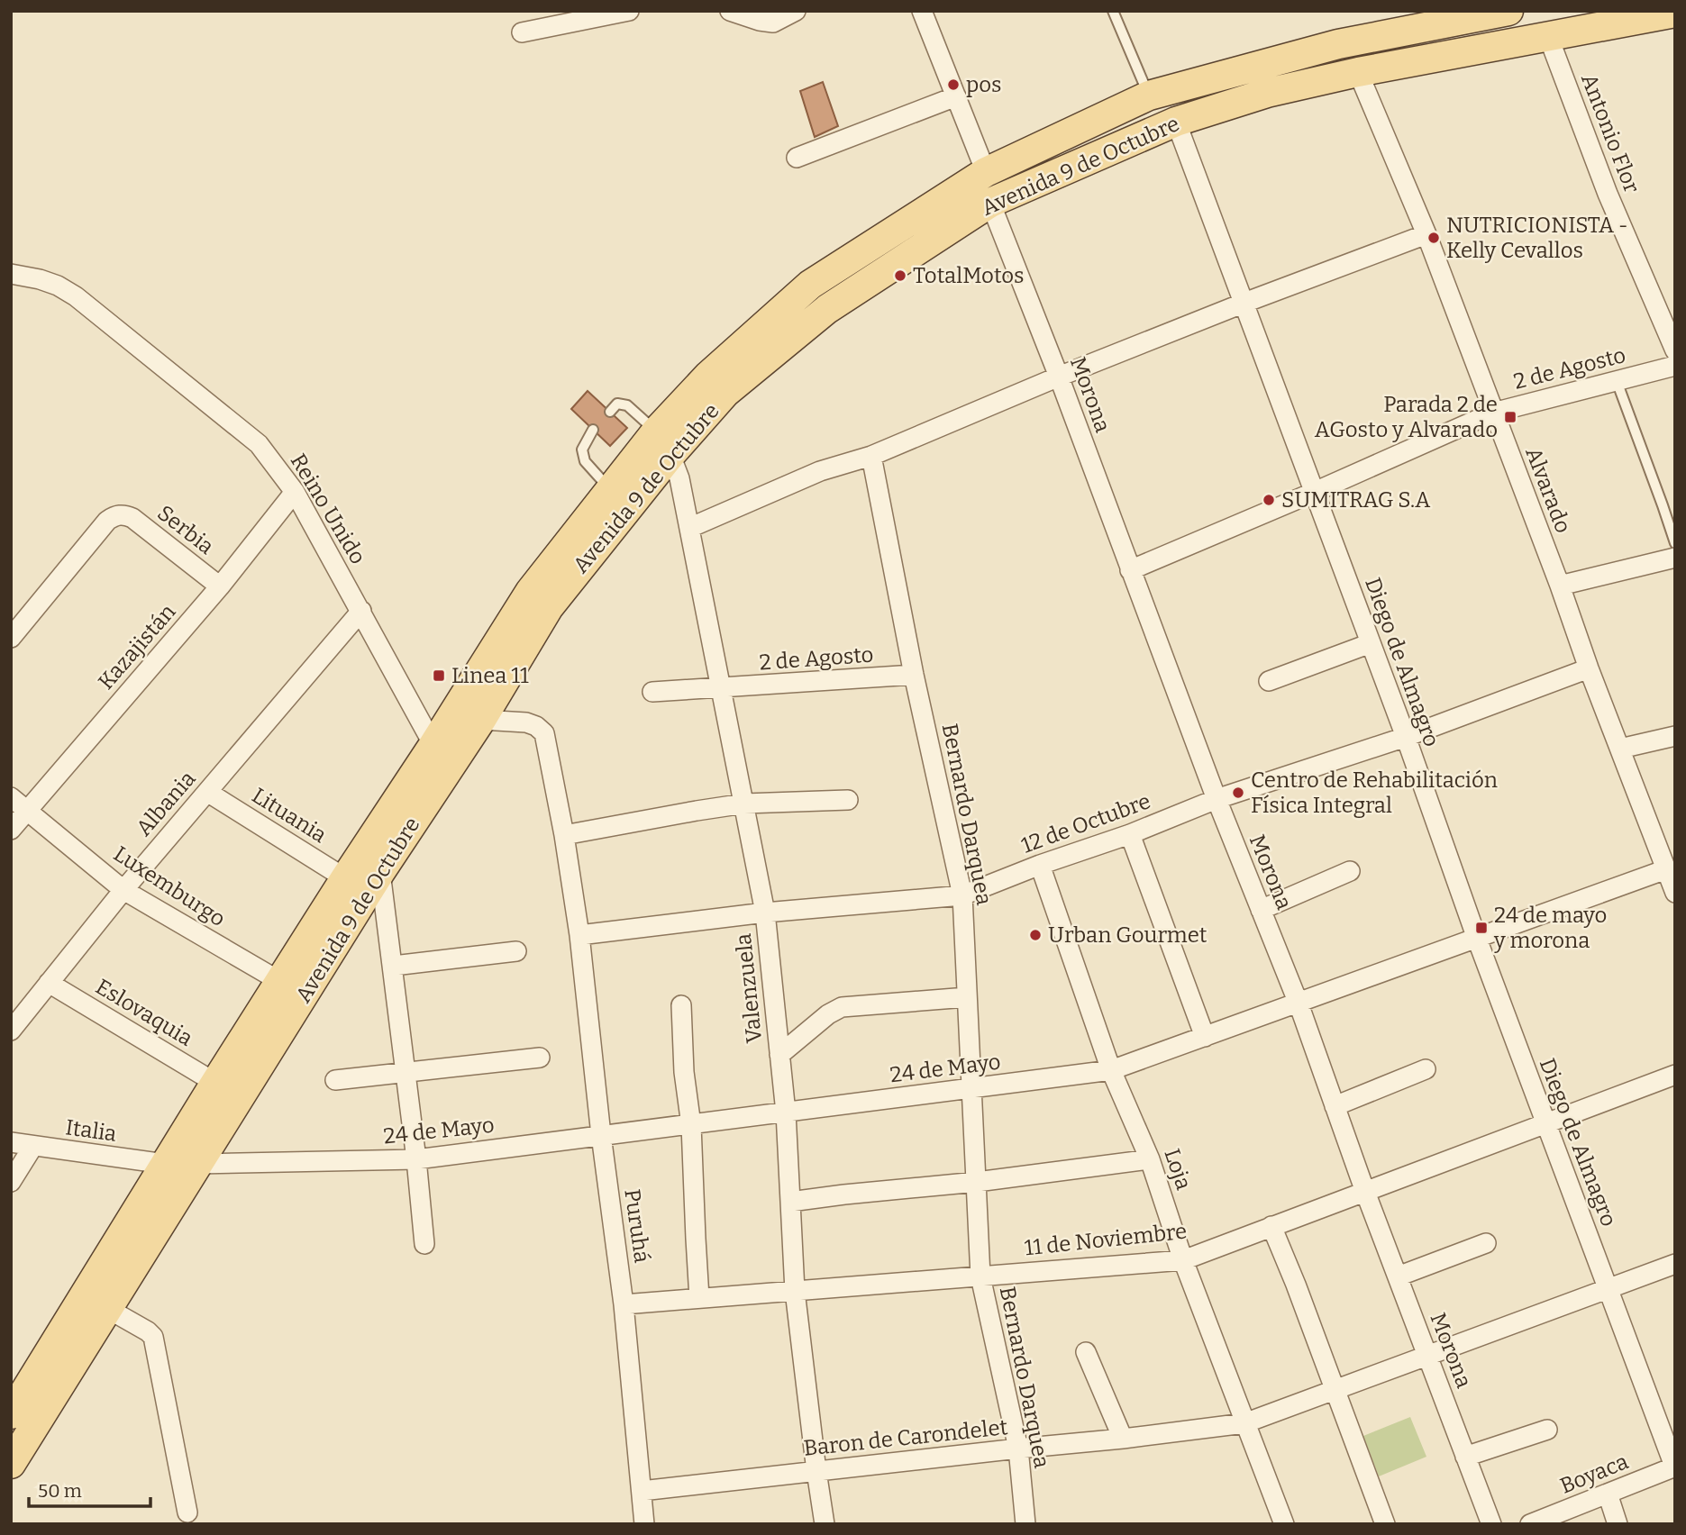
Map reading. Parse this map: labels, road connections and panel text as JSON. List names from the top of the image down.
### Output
{
  "streets": {
    "main road": ["Avenida 9 de Octubre"],
    "street": [
      "Antonio Flor",
      "2 de Agosto",
      "Morona",
      "Alvarado",
      "Reino Unido",
      "Serbia",
      "Kazajistán",
      "Diego de Almagro",
      "Albania",
      "Bernardo Darquea",
      "Lituania",
      "12 de Octubre",
      "Luxemburgo",
      "Valenzuela",
      "Eslovaquia",
      "24 de Mayo",
      "Italia",
      "Loja",
      "Puruhá",
      "11 de Noviembre",
      "Baron de Carondelet",
      "Boyaca"
    ]
  },
  "crossings": [
    ["Antonio Flor", "Avenida 9 de Octubre"],
    ["Avenida 9 de Octubre", "Morona"],
    ["Avenida 9 de Octubre", "Alvarado"],
    ["Avenida 9 de Octubre", "Reino Unido"],
    ["Avenida 9 de Octubre", "Diego de Almagro"],
    ["Avenida 9 de Octubre", "Lituania"],
    ["Avenida 9 de Octubre", "Luxemburgo"],
    ["Avenida 9 de Octubre", "Valenzuela"],
    ["Avenida 9 de Octubre", "Eslovaquia"],
    ["Avenida 9 de Octubre", "24 de Mayo"],
    ["Avenida 9 de Octubre", "Italia"],
    ["Avenida 9 de Octubre", "Puruhá"],
    ["2 de Agosto", "Morona"],
    ["2 de Agosto", "Alvarado"],
    ["2 de Agosto", "Diego de Almagro"],
    ["2 de Agosto", "Bernardo Darquea"],
    ["2 de Agosto", "Valenzuela"],
    ["Morona", "12 de Octubre"],
    ["Morona", "24 de Mayo"],
    ["Morona", "11 de Noviembre"],
    ["Morona", "Baron de Carondelet"],
    ["Alvarado", "12 de Octubre"],
    ["Alvarado", "24 de Mayo"],
    ["Reino Unido", "Kazajistán"],
    ["Reino Unido", "Albania"],
    ["Serbia", "Kazajistán"],
    ["Kazajistán", "Luxemburgo"],
    ["Diego de Almagro", "12 de Octubre"],
    ["Diego de Almagro", "24 de Mayo"],
    ["Diego de Almagro", "11 de Noviembre"],
    ["Diego de Almagro", "Baron de Carondelet"],
    ["Diego de Almagro", "Boyaca"],
    ["Albania", "Lituania"],
    ["Albania", "Luxemburgo"],
    ["Albania", "Eslovaquia"],
    ["Bernardo Darquea", "12 de Octubre"],
    ["Bernardo Darquea", "24 de Mayo"],
    ["Bernardo Darquea", "11 de Noviembre"],
    ["Bernardo Darquea", "Baron de Carondelet"],
    ["12 de Octubre", "Valenzuela"],
    ["12 de Octubre", "Loja"],
    ["12 de Octubre", "Puruhá"],
    ["Valenzuela", "24 de Mayo"],
    ["Valenzuela", "11 de Noviembre"],
    ["Valenzuela", "Baron de Carondelet"],
    ["24 de Mayo", "Loja"],
    ["24 de Mayo", "Puruhá"],
    ["Loja", "11 de Noviembre"],
    ["Loja", "Baron de Carondelet"],
    ["Puruhá", "11 de Noviembre"],
    ["Puruhá", "Baron de Carondelet"]
  ],
  "places": {
    "other": [
      "pos",
      "NUTRICIONISTA - Kelly Cevallos",
      "TotalMotos",
      "SUMITRAG S.A",
      "Centro de Rehabilitación Física Integral",
      "Urban Gourmet"
    ],
    "transit": ["Parada 2 de AGosto y Alvarado", "Linea 11", "24 de mayo y morona"]
  },
  "scale_bar": "50 m"
}
